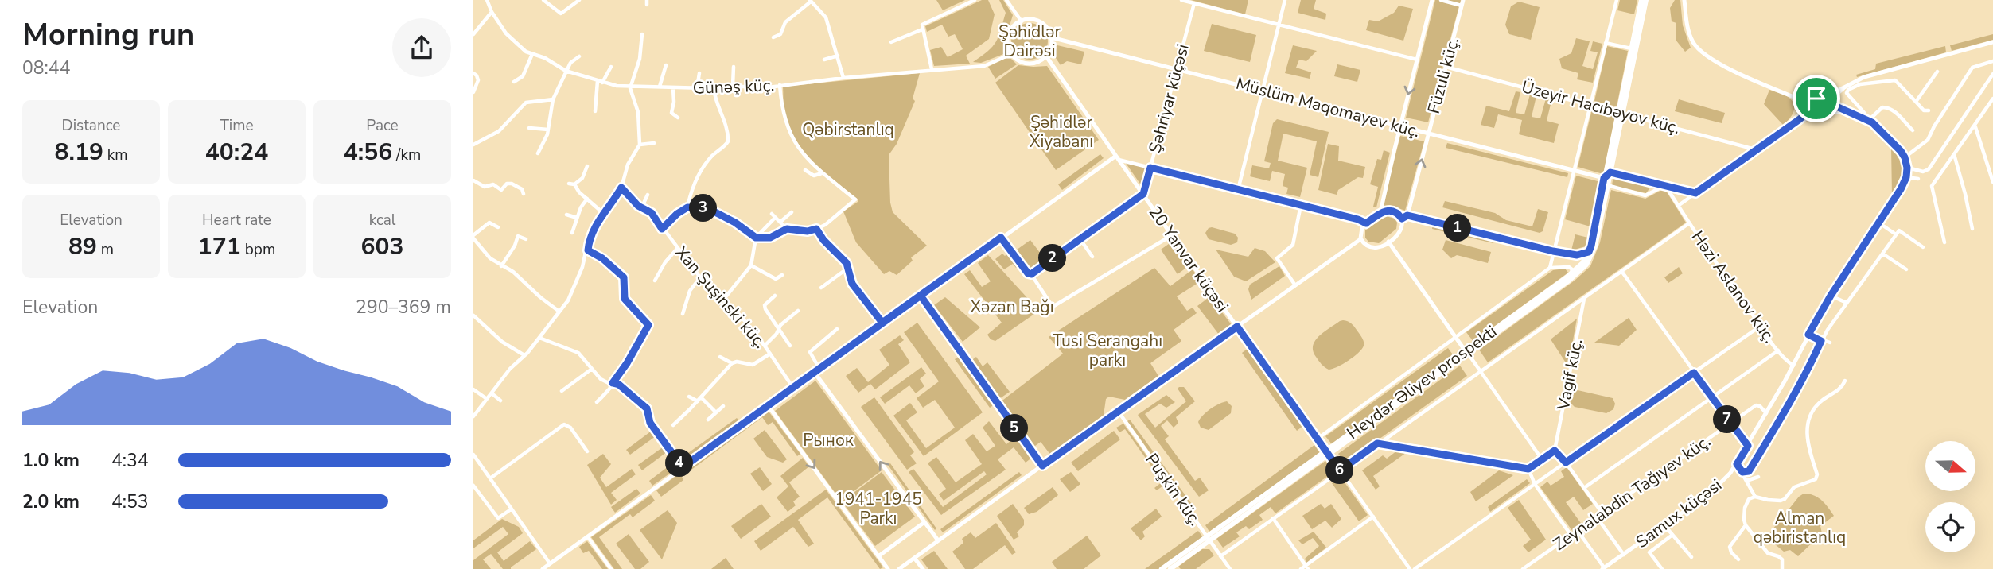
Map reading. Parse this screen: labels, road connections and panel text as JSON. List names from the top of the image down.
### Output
{
  "streets": {
    "main road": ["Heydər Əliyev prospekti"],
    "street": [
      "Füzuli küç.",
      "Günəş küç.",
      "Şəhriyar küçəsi",
      "Müslüm Maqomayev küç.",
      "Üzeyir Hacıbəyov küç.",
      "20 Yanvar küçəsi",
      "Həzi Aslanov küç.",
      "Xan Şuşinski küç.",
      "Vagif küç.",
      "Puşkin küç.",
      "Zeynalabdin Tağıyev küç.",
      "Samux küçəsi"
    ]
  },
  "crossings": [
    ["Füzuli küç.", "Müslüm Maqomayev küç."],
    ["Füzuli küç.", "Üzeyir Hacıbəyov küç."],
    ["Günəş küç.", "Müslüm Maqomayev küç."],
    ["Günəş küç.", "20 Yanvar küçəsi"],
    ["Şəhriyar küçəsi", "Müslüm Maqomayev küç."],
    ["Şəhriyar küçəsi", "20 Yanvar küçəsi"],
    ["Müslüm Maqomayev küç.", "20 Yanvar küçəsi"],
    ["20 Yanvar küçəsi", "Heydər Əliyev prospekti"],
    ["Həzi Aslanov küç.", "Samux küçəsi"],
    ["Heydər Əliyev prospekti", "Puşkin küç."],
    ["Zeynalabdin Tağıyev küç.", "Samux küçəsi"]
  ],
  "parks": [
    "Şəhidlər Dairəsi",
    "Şəhidlər Xiyabanı",
    "Qəbirstanlıq",
    "Xəzan Bağı",
    "Tusi Serangahı parkı",
    "Рынок",
    "1941-1945 Parkı",
    "Alman qəbiristanlıq"
  ],
  "north": "right",
  "page": {
    "heading": ["Morning run", "08:44"],
    "stats": [
      ["Distance", "8.19 km"],
      ["Time", "40:24"],
      ["Pace", "4:56 /km"],
      ["Elevation", "89 m"],
      ["Heart rate", "171 bpm"],
      ["kcal", "603"]
    ],
    "pins": [
      "3",
      "1",
      "2",
      "7",
      "5",
      "4",
      "6"
    ],
    "chart": ["Elevation", "290–369 m"],
    "list": [
      {
        "name": "1.0 km",
        "note": "4:34"
      },
      {
        "name": "2.0 km",
        "note": "4:53"
      }
    ]
  }
}
